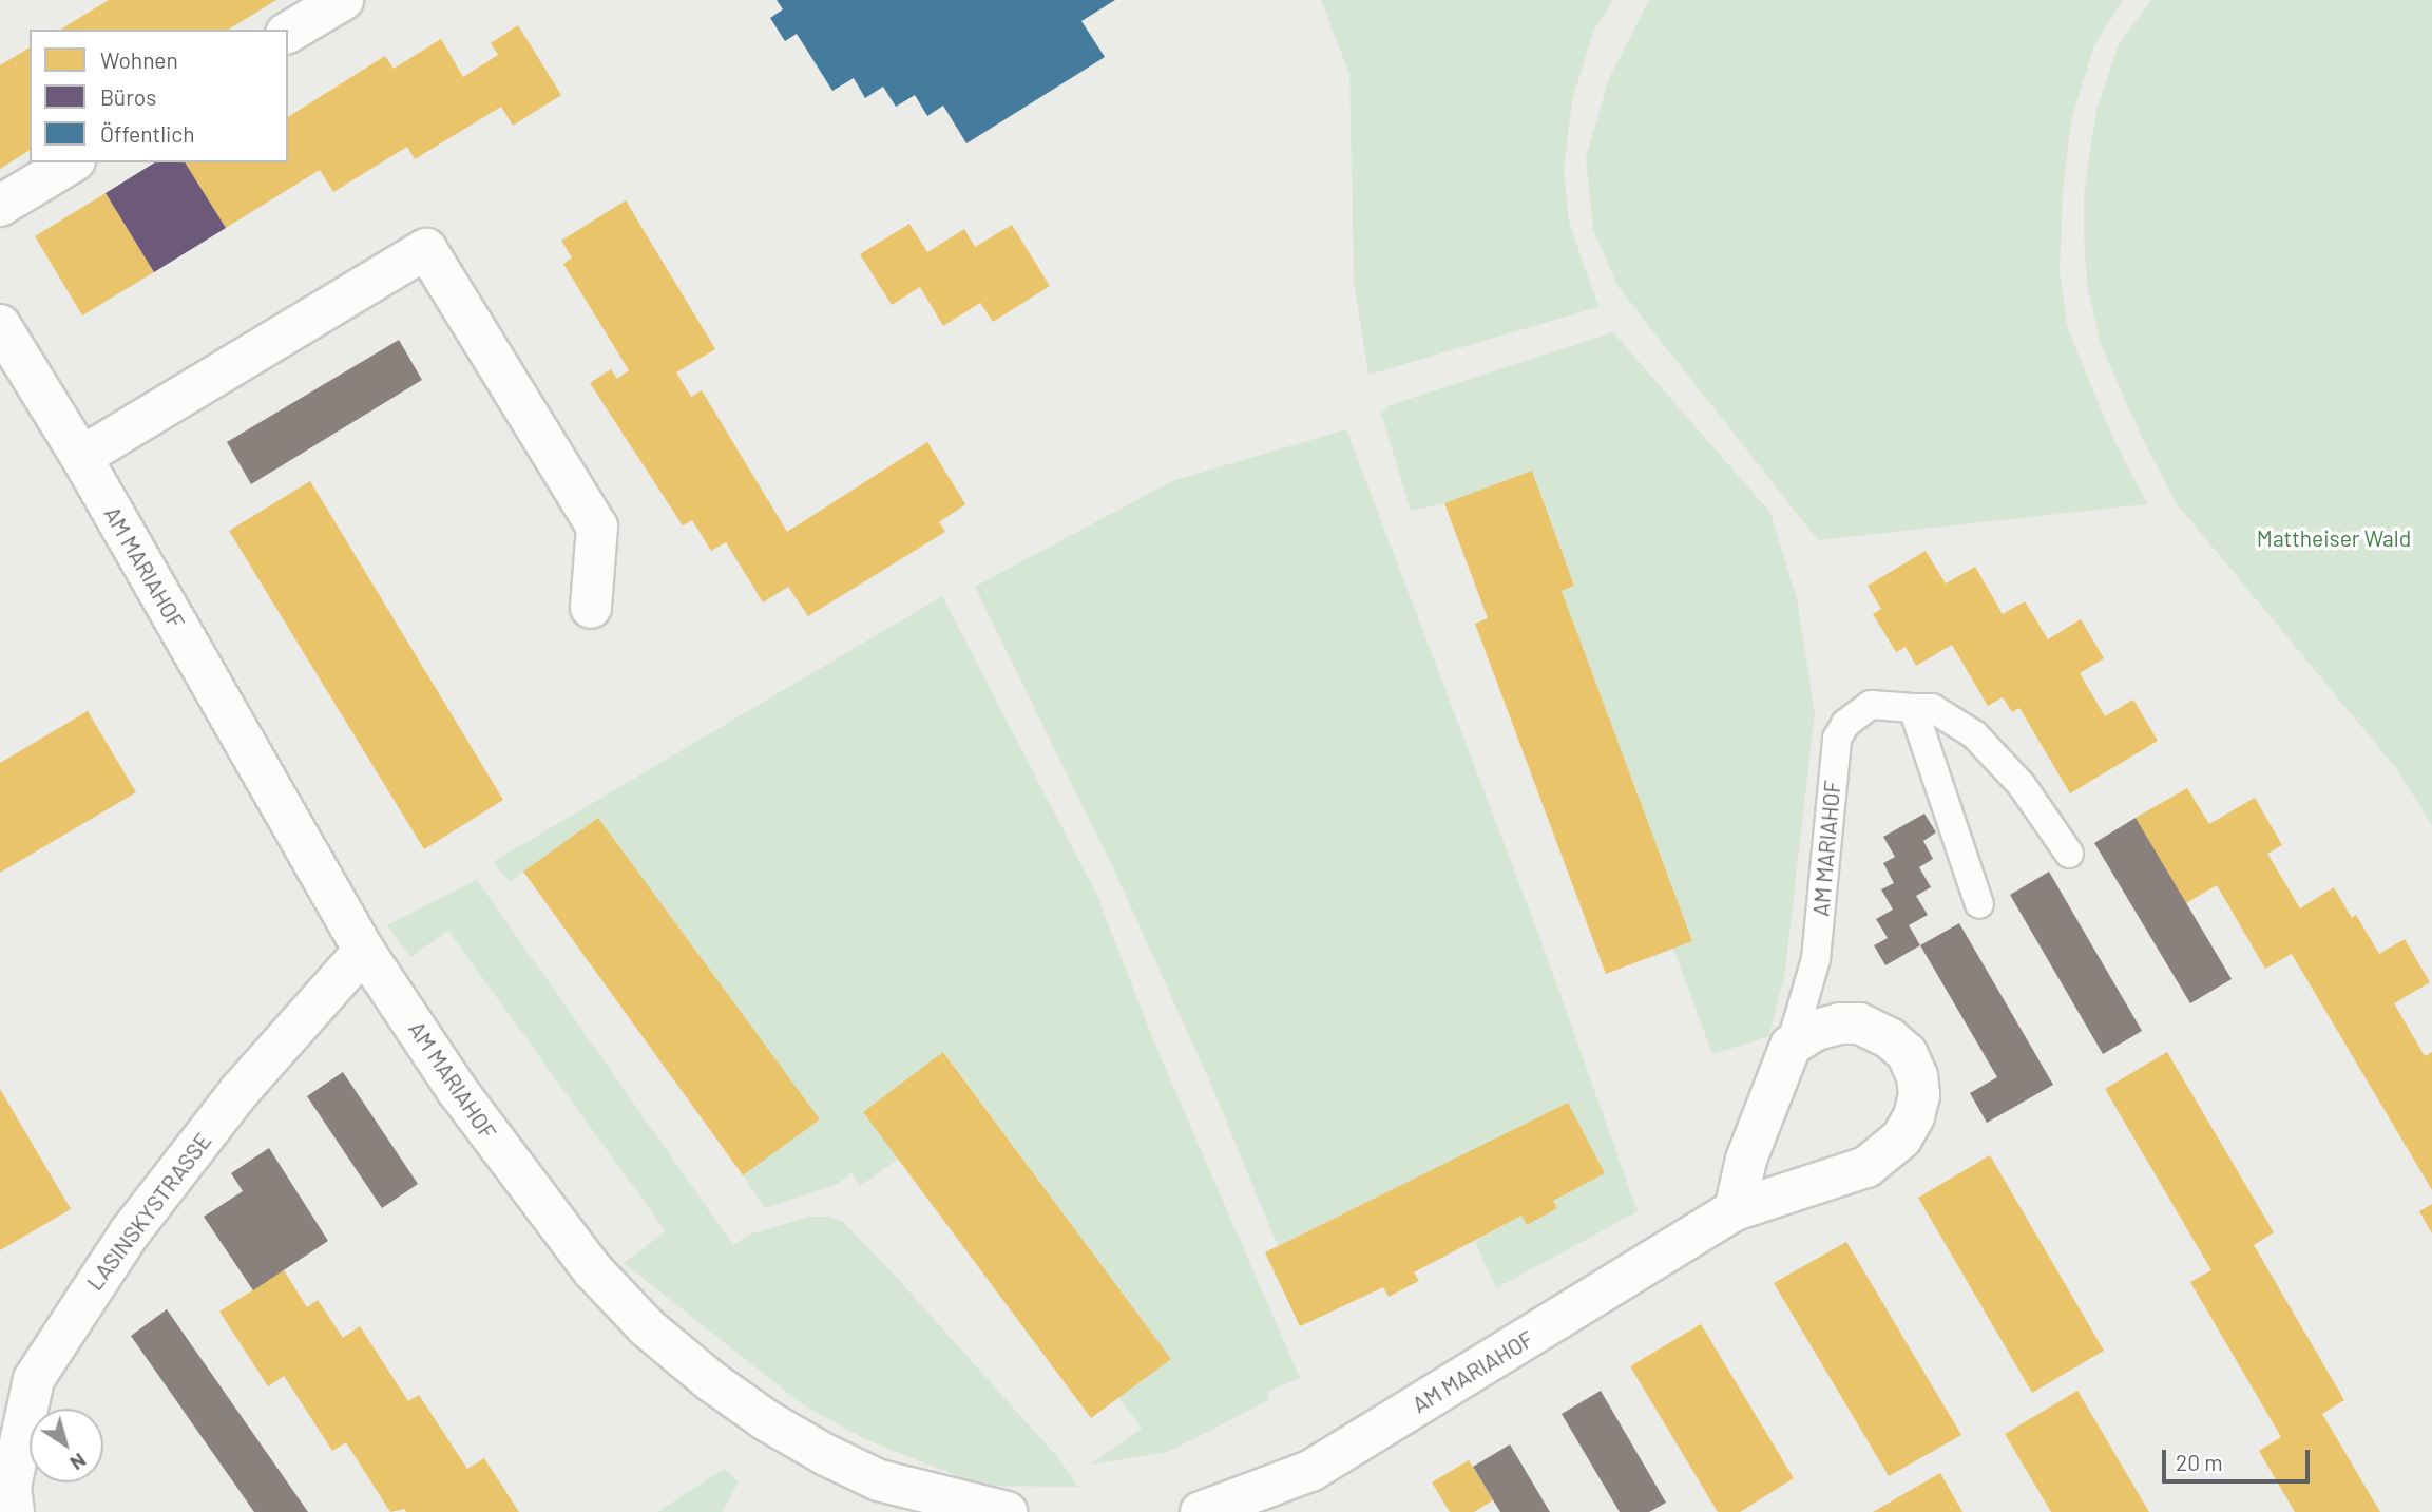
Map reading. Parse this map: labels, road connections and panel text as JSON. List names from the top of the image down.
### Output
{
  "streets": {
    "street": ["AM MARIAHOF", "LASINSKYSTRASSE"]
  },
  "crossings": [
    ["AM MARIAHOF", "LASINSKYSTRASSE"]
  ],
  "parks": ["Mattheiser Wald"],
  "legend": ["Wohnen", "Büros", "Öffentlich"],
  "scale_bar": "20 m",
  "north": "bottom right"
}
